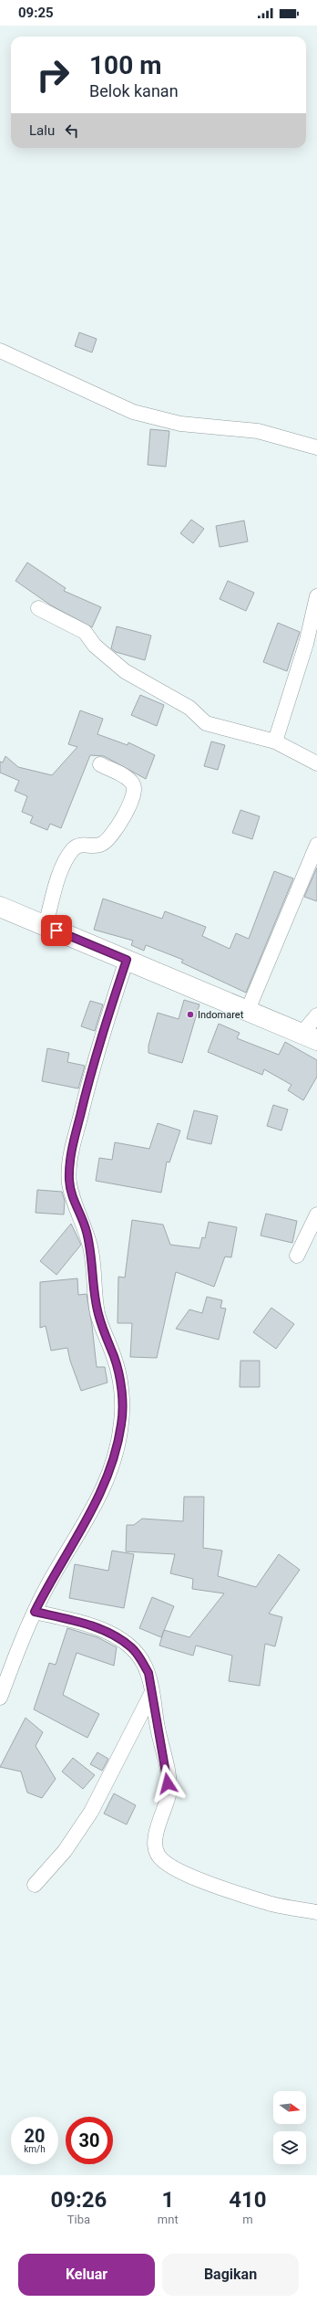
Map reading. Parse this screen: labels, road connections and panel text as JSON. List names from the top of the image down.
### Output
{
  "places": ["Indomaret"],
  "north": "right",
  "page": {
    "status": "09:25",
    "turn": ["100 m", "Belok kanan"],
    "then": "Lalu",
    "speed": "20 km/h",
    "limit": "30",
    "eta": [
      "09:26",
      "Tiba",
      "1",
      "mnt",
      "410",
      "m"
    ],
    "buttons": ["Keluar", "Bagikan"]
  }
}
